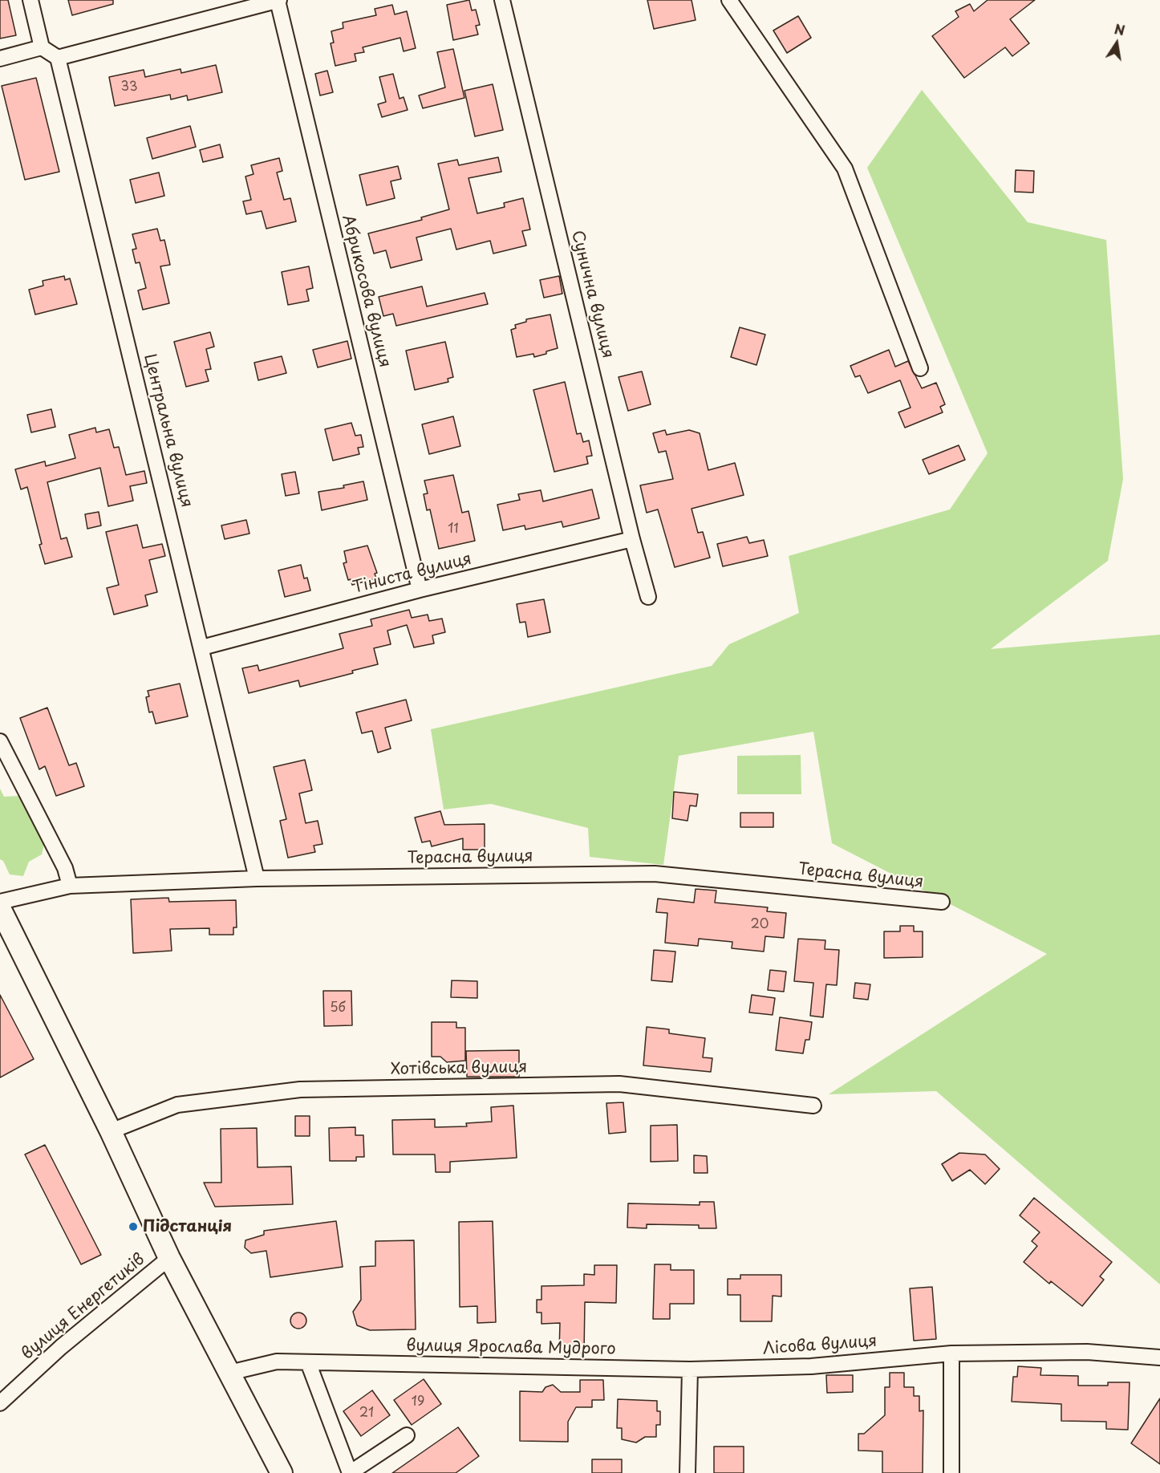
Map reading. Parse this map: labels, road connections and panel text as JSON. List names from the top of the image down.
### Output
{
  "streets": {
    "street": [
      "Абрикосова вулиця",
      "Сунична вулиця",
      "Центральна вулиця",
      "Тіниста вулиця",
      "Терасна вулиця",
      "Хотівська вулиця",
      "вулиця Енергетиків",
      "Лісова вулиця",
      "вулиця Ярослава Мудрого"
    ]
  },
  "crossings": [
    ["Абрикосова вулиця", "Тіниста вулиця"],
    ["Сунична вулиця", "Тіниста вулиця"],
    ["Центральна вулиця", "Тіниста вулиця"],
    ["Центральна вулиця", "Терасна вулиця"],
    ["Лісова вулиця", "вулиця Ярослава Мудрого"]
  ],
  "places": ["Підстанція"],
  "house_numbers": [
    "33",
    "11",
    "20",
    "5б",
    "19",
    "21"
  ],
  "north": "top"
}
